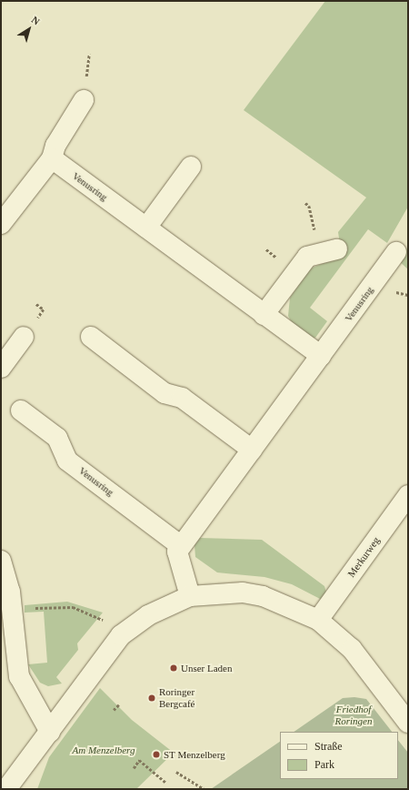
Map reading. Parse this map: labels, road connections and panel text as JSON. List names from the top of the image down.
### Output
{
  "streets": {
    "street": ["Venusring", "Merkurweg"]
  },
  "parks": ["Friedhof Roringen", "Am Menzelberg"],
  "places": ["Unser Laden", "Roringer Bergcafé", "ST Menzelberg"],
  "legend": ["Straße", "Park"],
  "north": "top right"
}
